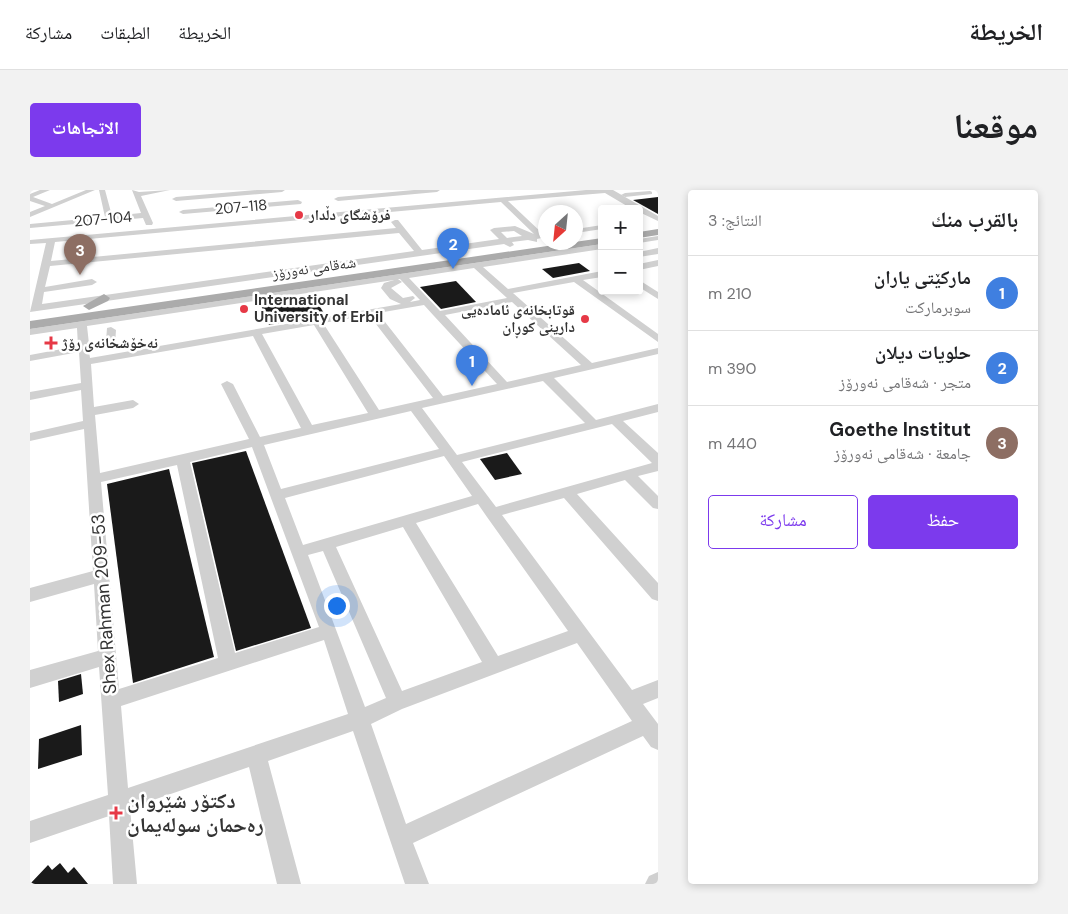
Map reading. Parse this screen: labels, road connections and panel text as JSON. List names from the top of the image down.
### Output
{
  "streets": {
    "main road": ["شەقامی نەورۆز"],
    "street": ["207-118", "207-104", "Shex Rahman 209-53"]
  },
  "places": {
    "other": ["فرۆشگای دڵدار", "International University of Erbil", "قوتابخانەی ئامادەیی دارینی کوڕان"],
    "health": ["نەخۆشخانەی رۆژ", "دکتۆر شێروان رەحمان سولەیمان"]
  },
  "north": "bottom left",
  "page": {
    "header": "الخريطة",
    "nav": ["الخريطة", "الطبقات", "مشاركة"],
    "title": "موقعنا",
    "buttons": [
      "الاتجاهات",
      ["حفظ", "مشاركة"]
    ],
    "heading": ["بالقرب منك", "النتائج: 3"],
    "map_buttons": ["+", "−"],
    "pins": ["2", "3", "1"],
    "list": [
      {
        "mark": "1",
        "name": "مارکێتی یاران",
        "note": "سوبرماركت",
        "value": "210 m"
      },
      {
        "mark": "2",
        "name": "حلويات ديلان",
        "note": "متجر · شەقامی نەورۆز",
        "value": "390 m"
      },
      {
        "mark": "3",
        "name": "Goethe Institut",
        "note": "جامعة · شەقامی نەورۆز",
        "value": "440 m"
      }
    ]
  }
}
